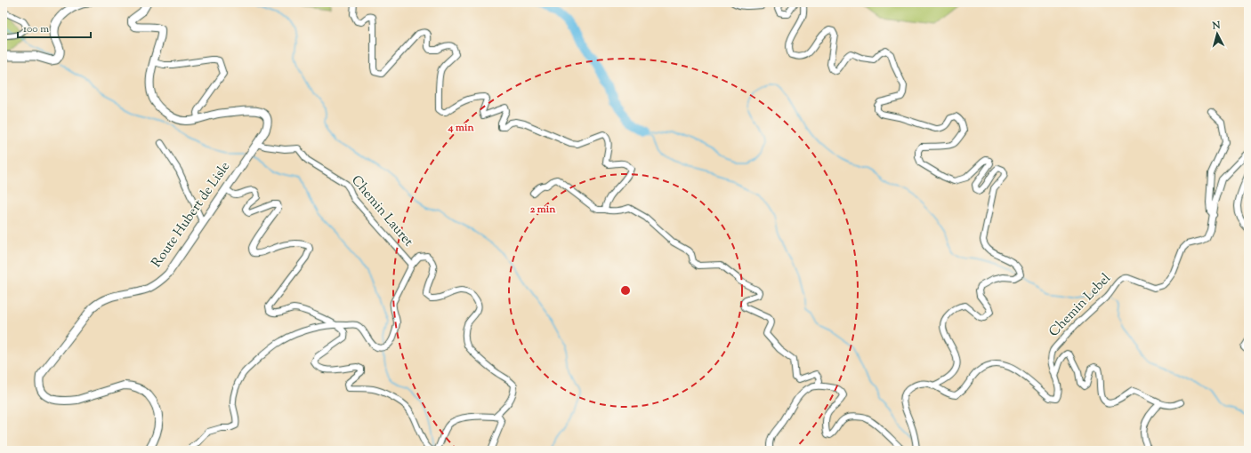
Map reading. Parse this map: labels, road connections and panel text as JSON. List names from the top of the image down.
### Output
{
  "streets": {
    "main road": ["Route Hubert de Lisle"],
    "street": ["Chemin Lauret", "Chemin Lebel"]
  },
  "crossings": [
    ["Chemin Lauret", "Route Hubert de Lisle"]
  ],
  "scale_bar": "100 m",
  "north": "top",
  "rings": ["4 min", "2 min"]
}
